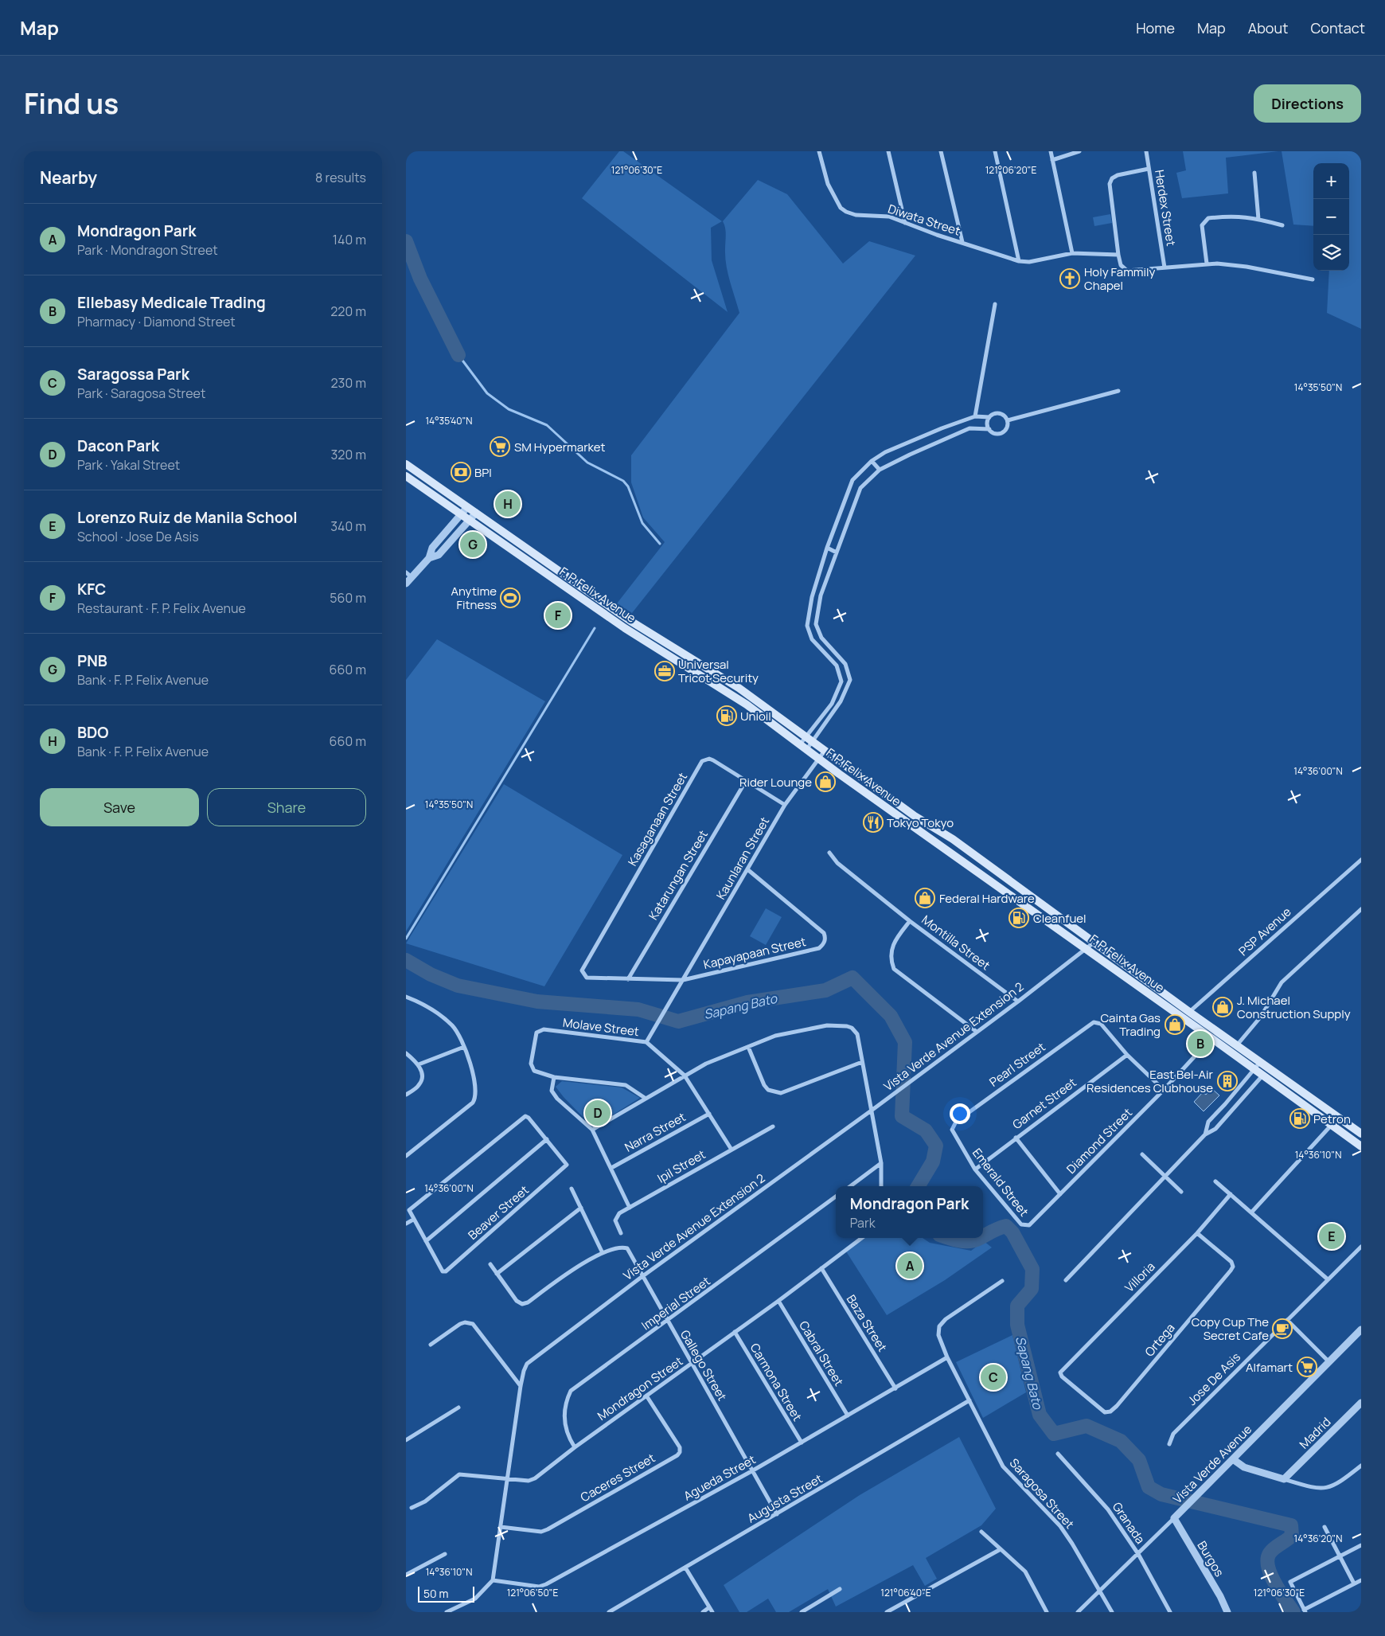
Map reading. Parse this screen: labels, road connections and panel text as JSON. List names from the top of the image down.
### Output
{
  "streets": {
    "main road": ["F. P. Felix Avenue"],
    "street": [
      "Herdex Street",
      "Diwata Street",
      "Kasaganaan Street",
      "Kaunlaran Street",
      "Katarungan Street",
      "PSP Avenue",
      "Montilla Street",
      "Kapayapaan Street",
      "Molave Street",
      "Vista Verde Avenue Extension 2",
      "Pearl Street",
      "Garnet Street",
      "Narra Street",
      "Diamond Street",
      "Ipil Street",
      "Emerald Street",
      "Beaver Street",
      "Villoria",
      "Imperial Street",
      "Baza Street",
      "Ortega",
      "Cabral Street",
      "Gallego Street",
      "Jose De Asis",
      "Carmona Street",
      "Mondragon Street",
      "Madrid",
      "Vista Verde Avenue",
      "Caceres Street",
      "Agueda Street",
      "Saragosa Street",
      "Augusta Street",
      "Granada",
      "Burgos"
    ]
  },
  "crossings": [
    ["F. P. Felix Avenue", "Kaunlaran Street"],
    ["F. P. Felix Avenue", "PSP Avenue"],
    ["F. P. Felix Avenue", "Vista Verde Avenue Extension 2"],
    ["F. P. Felix Avenue", "Diamond Street"],
    ["Kasaganaan Street", "Kaunlaran Street"],
    ["Kasaganaan Street", "Katarungan Street"],
    ["Kasaganaan Street", "Kapayapaan Street"],
    ["Kaunlaran Street", "Kapayapaan Street"],
    ["Kaunlaran Street", "Molave Street"],
    ["Katarungan Street", "Kapayapaan Street"],
    ["Montilla Street", "Vista Verde Avenue Extension 2"],
    ["Molave Street", "Narra Street"],
    ["Molave Street", "Ipil Street"],
    ["Vista Verde Avenue Extension 2", "Gallego Street"],
    ["Vista Verde Avenue Extension 2", "Mondragon Street"],
    ["Vista Verde Avenue Extension 2", "Caceres Street"],
    ["Vista Verde Avenue Extension 2", "Agueda Street"],
    ["Pearl Street", "Garnet Street"],
    ["Pearl Street", "Emerald Street"],
    ["Garnet Street", "Emerald Street"],
    ["Diamond Street", "Emerald Street"],
    ["Villoria", "Ortega"],
    ["Imperial Street", "Gallego Street"],
    ["Imperial Street", "Mondragon Street"],
    ["Baza Street", "Mondragon Street"],
    ["Baza Street", "Agueda Street"],
    ["Cabral Street", "Mondragon Street"],
    ["Cabral Street", "Agueda Street"],
    ["Gallego Street", "Mondragon Street"],
    ["Gallego Street", "Agueda Street"],
    ["Gallego Street", "Augusta Street"],
    ["Carmona Street", "Mondragon Street"],
    ["Carmona Street", "Agueda Street"],
    ["Mondragon Street", "Caceres Street"],
    ["Vista Verde Avenue", "Saragosa Street"],
    ["Vista Verde Avenue", "Granada"],
    ["Vista Verde Avenue", "Burgos"],
    ["Agueda Street", "Saragosa Street"],
    ["Saragosa Street", "Augusta Street"]
  ],
  "water": ["Sapang Bato"],
  "places": {
    "church": ["Holy Fammily Chapel"],
    "supermarket": ["SM Hypermarket", "Alfamart"],
    "bank": ["BPI"],
    "sports": ["Anytime Fitness"],
    "office": ["Universal Tricot Security"],
    "fuel station": ["Unioil", "Cleanfuel", "Petron"],
    "shop": [
      "Rider Lounge",
      "Federal Hardware",
      "J. Michael Construction Supply",
      "Cainta Gas Trading"
    ],
    "restaurant": ["Tokyo Tokyo"],
    "building": ["East Bel-Air Residences Clubhouse"],
    "cafe": ["Copy Cup The Secret Cafe"]
  },
  "scale_bar": "50 m",
  "page": {
    "header": "Map",
    "nav": [
      "Home",
      "Map",
      "About",
      "Contact"
    ],
    "title": "Find us",
    "buttons": [
      "Directions",
      ["Save", "Share"]
    ],
    "heading": ["Nearby", "8 results"],
    "map_buttons": ["+", "−"],
    "list": [
      {
        "mark": "A",
        "name": "Mondragon Park",
        "note": "Park · Mondragon Street",
        "value": "140 m"
      },
      {
        "mark": "B",
        "name": "Ellebasy Medicale Trading",
        "note": "Pharmacy · Diamond Street",
        "value": "220 m"
      },
      {
        "mark": "C",
        "name": "Saragossa Park",
        "note": "Park · Saragosa Street",
        "value": "230 m"
      },
      {
        "mark": "D",
        "name": "Dacon Park",
        "note": "Park · Yakal Street",
        "value": "320 m"
      },
      {
        "mark": "E",
        "name": "Lorenzo Ruiz de Manila School",
        "note": "School · Jose De Asis",
        "value": "340 m"
      },
      {
        "mark": "F",
        "name": "KFC",
        "note": "Restaurant · F. P. Felix Avenue",
        "value": "560 m"
      },
      {
        "mark": "G",
        "name": "PNB",
        "note": "Bank · F. P. Felix Avenue",
        "value": "660 m"
      },
      {
        "mark": "H",
        "name": "BDO",
        "note": "Bank · F. P. Felix Avenue",
        "value": "660 m"
      }
    ],
    "pins": [
      "H",
      "G",
      "F",
      "B",
      "D",
      "E",
      "A",
      "C"
    ],
    "popup": ["Mondragon Park", "Park"],
    "scale": "50 m"
  },
  "coordinates": [
    "121°06'30\"E",
    "121°06'20\"E",
    "14°35'50\"N",
    "14°35'40\"N",
    "14°36'00\"N",
    "14°36'10\"N",
    "14°36'20\"N",
    "121°06'50\"E",
    "121°06'40\"E"
  ]
}
